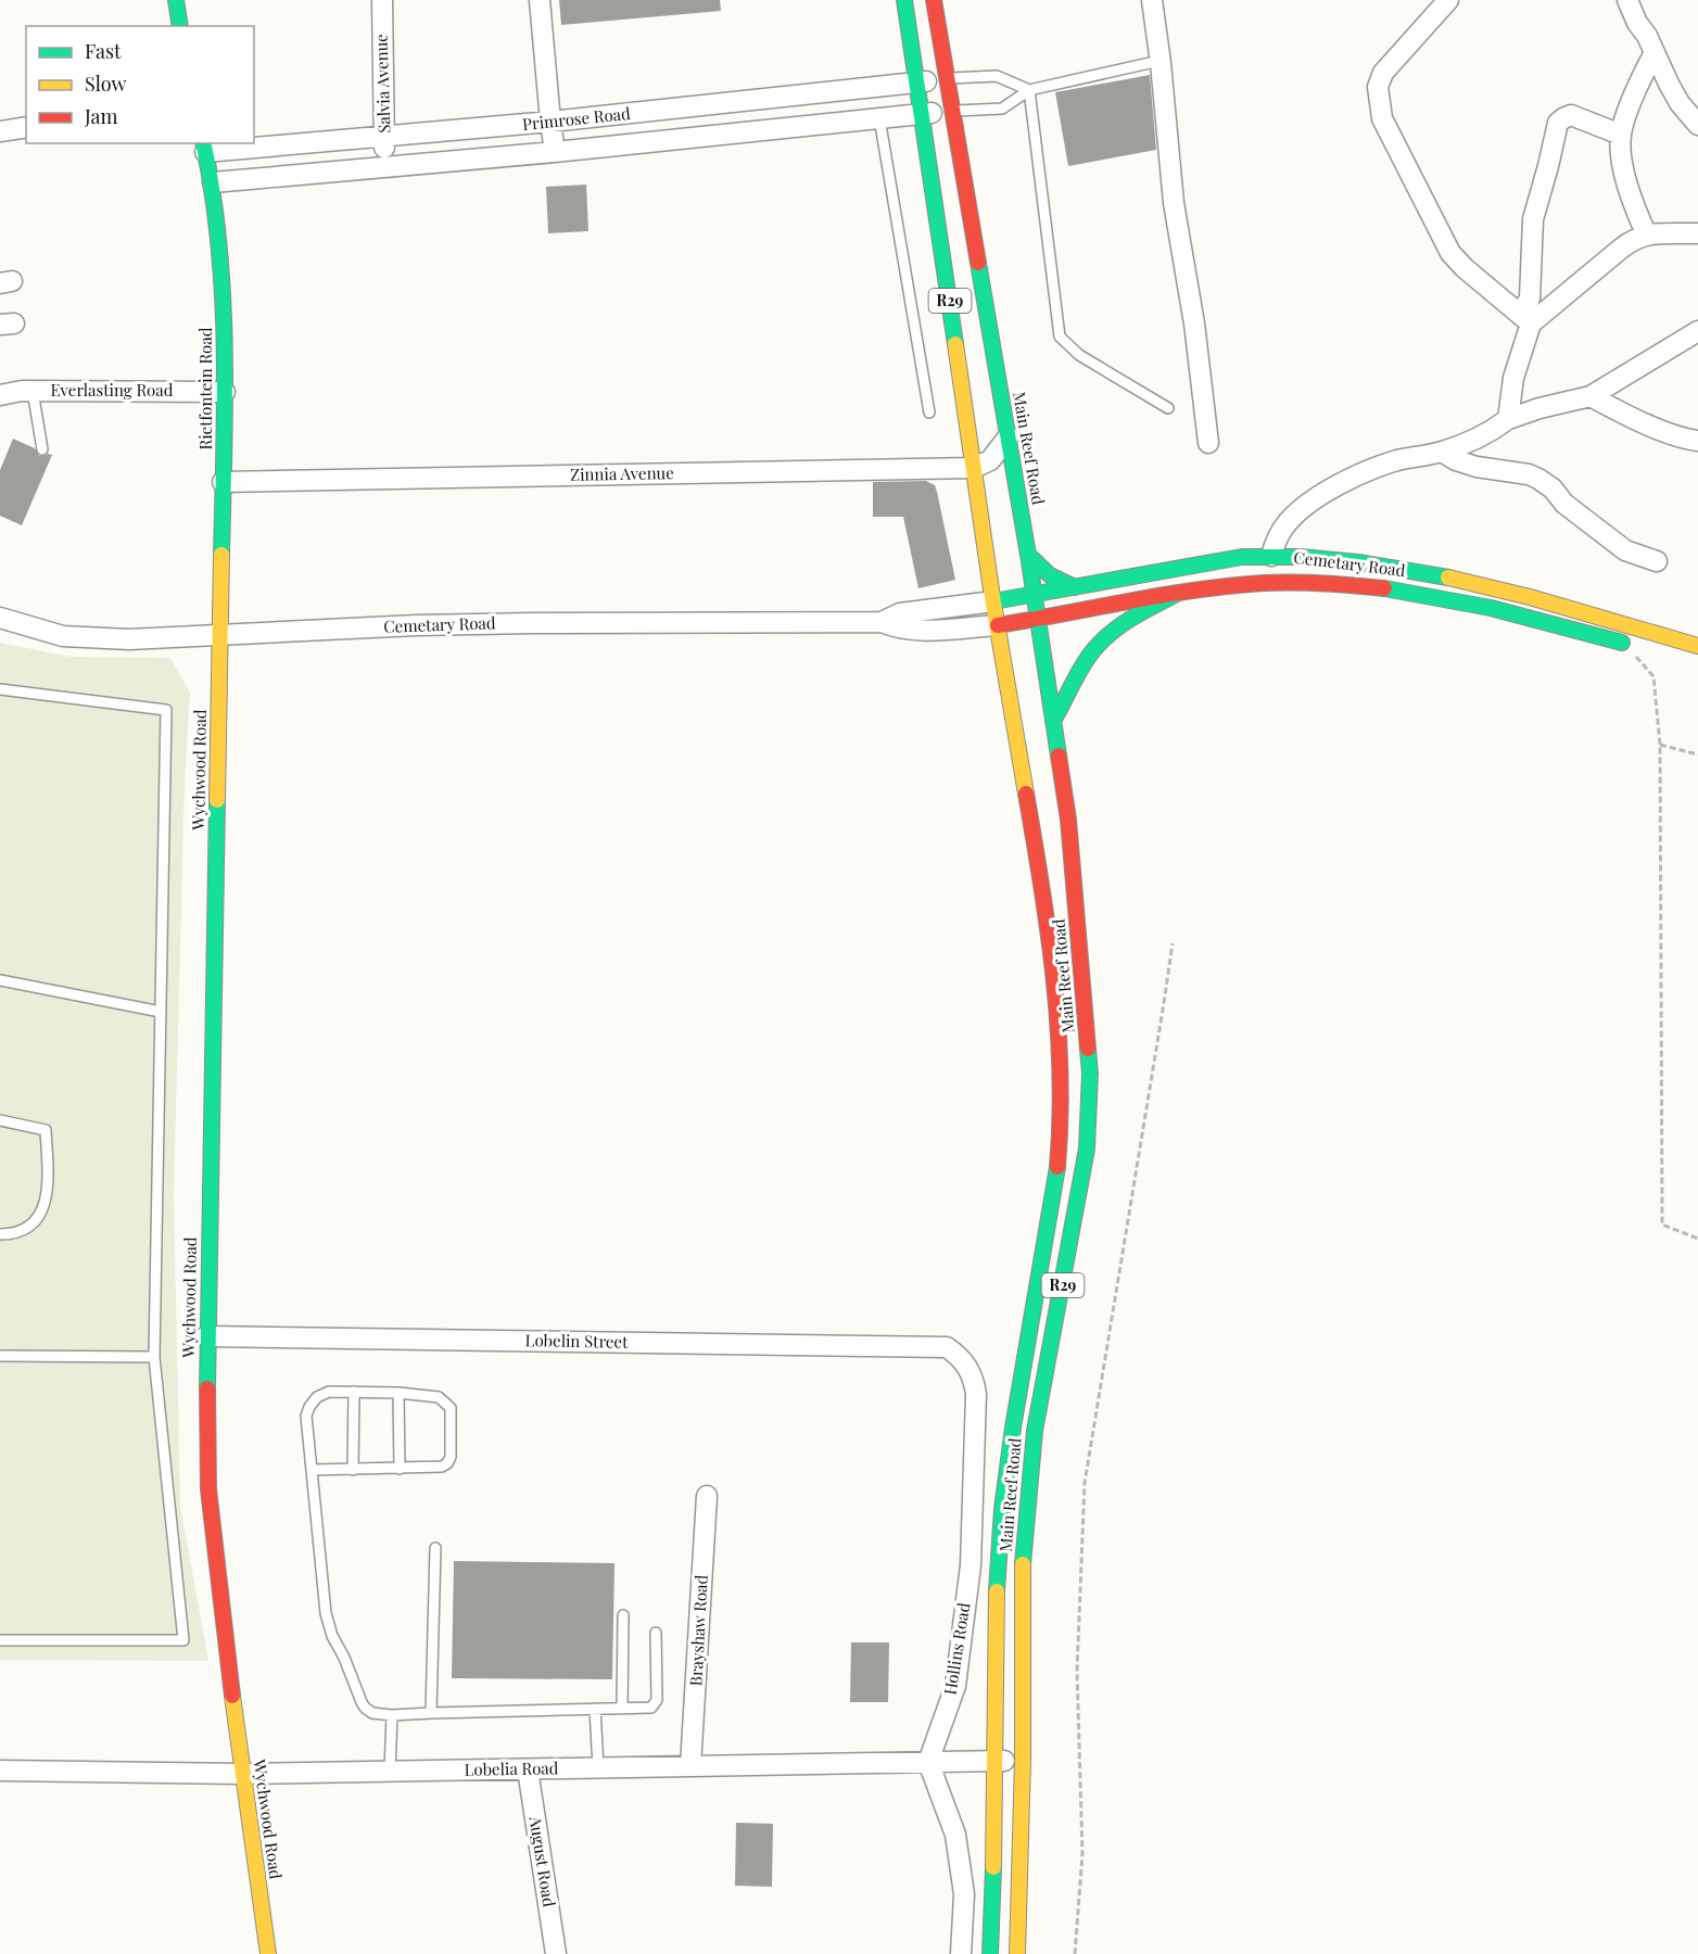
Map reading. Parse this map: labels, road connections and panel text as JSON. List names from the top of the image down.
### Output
{
  "streets": {
    "main road": [
      "R29",
      "Rietfontein Road",
      "Main Reef Road",
      "Cemetary Road",
      "Wychwood Road"
    ],
    "street": [
      "Salvia Avenue",
      "Primrose Road",
      "Everlasting Road",
      "Zinnia Avenue",
      "Lobelin Street",
      "Brayshaw Road",
      "Hollins Road",
      "Lobelia Road",
      "August Road"
    ]
  },
  "crossings": [
    ["Salvia Avenue", "Primrose Road"],
    ["Primrose Road", "Rietfontein Road"],
    ["Primrose Road", "Main Reef Road"],
    ["Rietfontein Road", "Everlasting Road"],
    ["Rietfontein Road", "Zinnia Avenue"],
    ["Rietfontein Road", "Cemetary Road"],
    ["Rietfontein Road", "Wychwood Road"],
    ["Main Reef Road", "Zinnia Avenue"],
    ["Main Reef Road", "Cemetary Road"],
    ["Main Reef Road", "Lobelia Road"],
    ["Cemetary Road", "Wychwood Road"],
    ["Wychwood Road", "Lobelin Street"],
    ["Wychwood Road", "Lobelia Road"],
    ["Lobelin Street", "Hollins Road"],
    ["Brayshaw Road", "Lobelia Road"],
    ["Hollins Road", "Lobelia Road"],
    ["Lobelia Road", "August Road"]
  ],
  "legend": ["Fast", "Slow", "Jam"]
}
